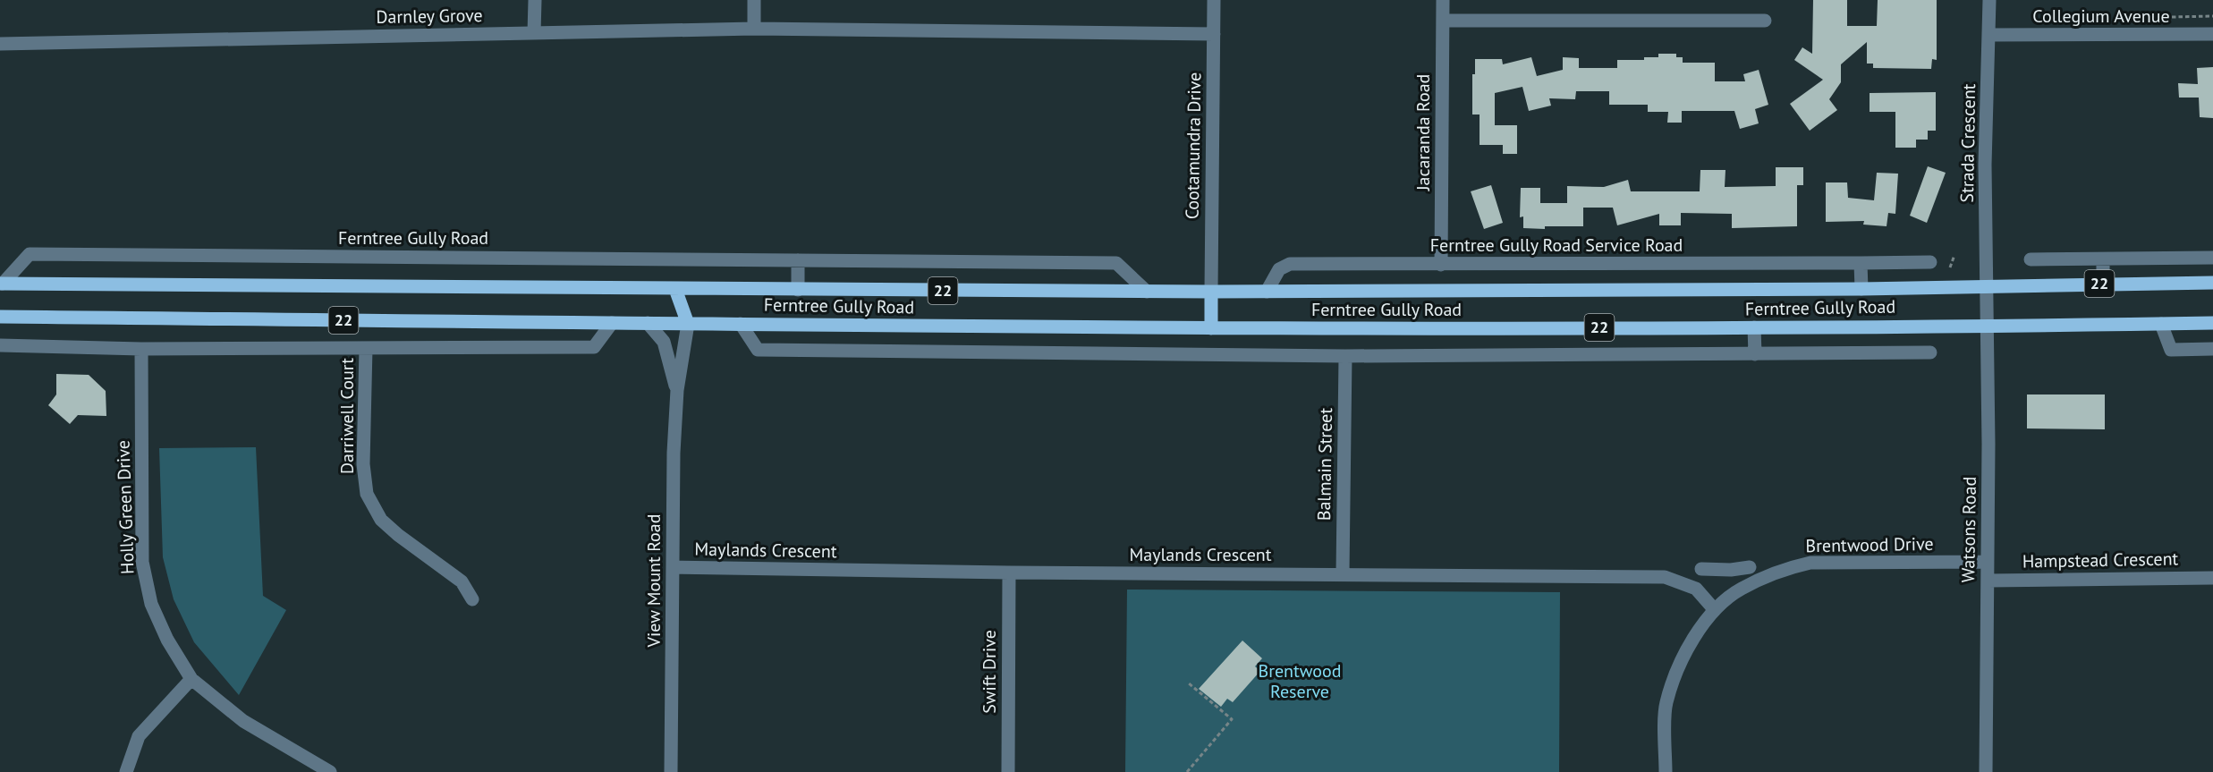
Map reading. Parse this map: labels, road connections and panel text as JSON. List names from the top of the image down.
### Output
{
  "streets": {
    "main road": ["Ferntree Gully Road", "22"],
    "street": [
      "Darnley Grove",
      "Collegium Avenue",
      "Jacaranda Road",
      "Strada Crescent",
      "Cootamundra Drive",
      "Ferntree Gully Road Service Road",
      "Darriwell Court",
      "Balmain Street",
      "Holly Green Drive",
      "Watsons Road",
      "Brentwood Drive",
      "Maylands Crescent",
      "Hampstead Crescent",
      "View Mount Road",
      "Swift Drive"
    ]
  },
  "crossings": [
    ["Darnley Grove", "Cootamundra Drive"],
    ["Collegium Avenue", "Strada Crescent"],
    ["Jacaranda Road", "Ferntree Gully Road Service Road"],
    ["Strada Crescent", "Ferntree Gully Road"],
    ["Strada Crescent", "Watsons Road"],
    ["Cootamundra Drive", "Ferntree Gully Road"],
    ["Ferntree Gully Road", "Ferntree Gully Road Service Road"],
    ["Ferntree Gully Road", "Watsons Road"],
    ["Ferntree Gully Road", "View Mount Road"],
    ["Balmain Street", "Maylands Crescent"],
    ["Watsons Road", "Brentwood Drive"],
    ["Watsons Road", "Hampstead Crescent"],
    ["Brentwood Drive", "Maylands Crescent"],
    ["Maylands Crescent", "View Mount Road"],
    ["Maylands Crescent", "Swift Drive"]
  ],
  "parks": ["Brentwood Reserve"]
}
